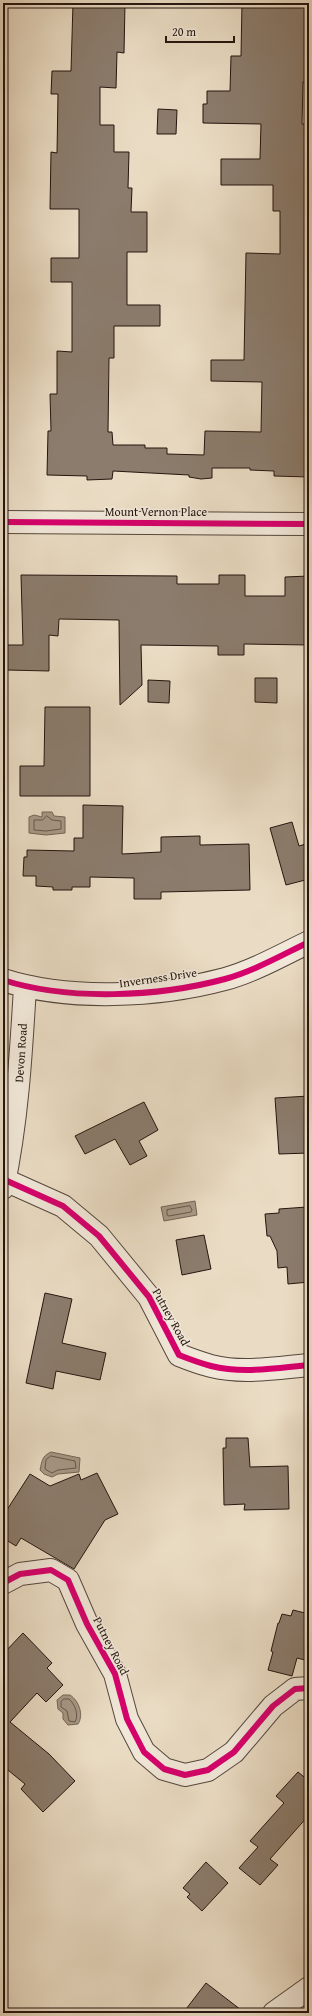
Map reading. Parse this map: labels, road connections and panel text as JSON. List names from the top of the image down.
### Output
{
  "streets": {
    "street": [
      "Mount Vernon Place",
      "Inverness Drive",
      "Devon Road",
      "Putney Road"
    ]
  },
  "crossings": [
    ["Inverness Drive", "Devon Road"],
    ["Devon Road", "Putney Road"]
  ],
  "scale_bar": "20 m"
}
